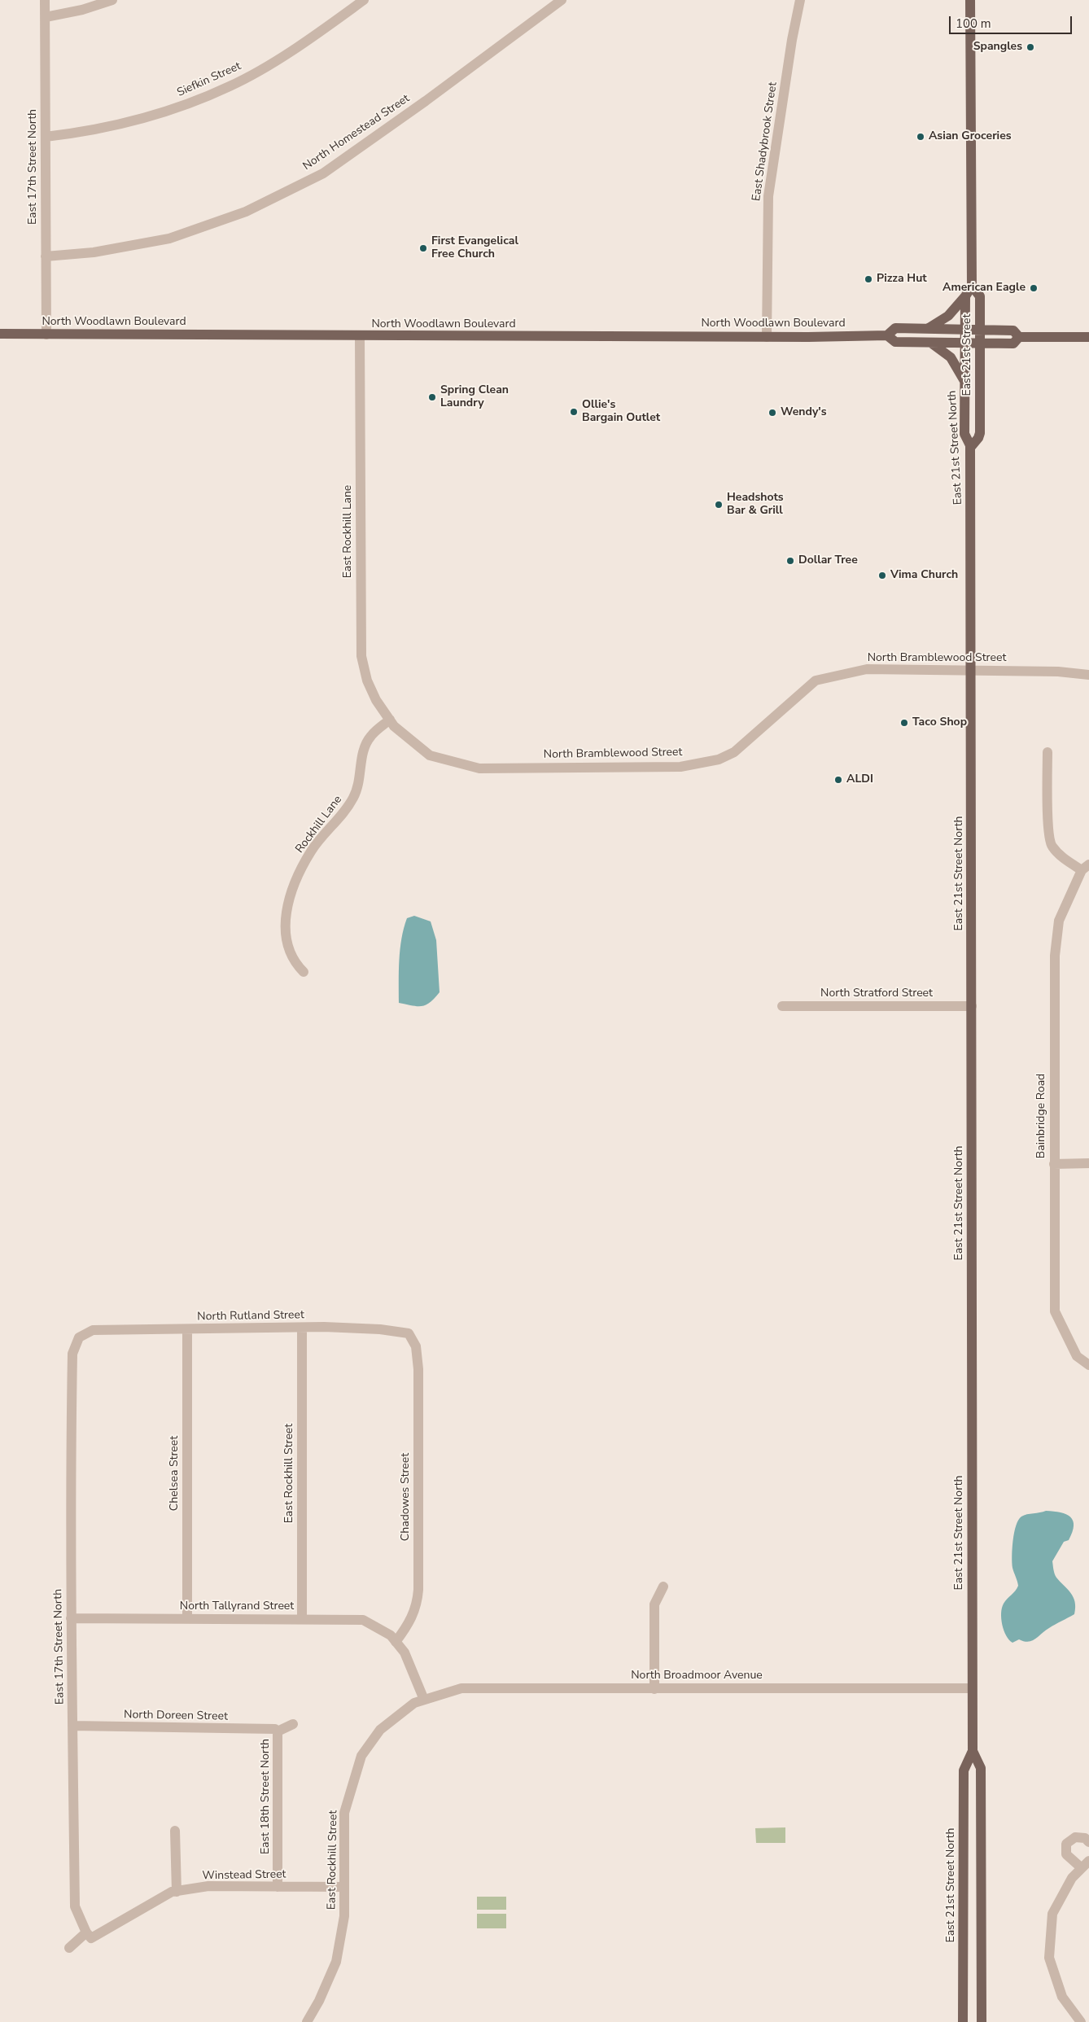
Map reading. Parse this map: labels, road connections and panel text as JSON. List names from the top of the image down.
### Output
{
  "streets": {
    "main road": ["North Woodlawn Boulevard", "East 21st Street", "East 21st Street North"],
    "street": [
      "Siefkin Street",
      "North Homestead Street",
      "East Shadybrook Street",
      "East 17th Street North",
      "East Rockhill Lane",
      "North Bramblewood Street",
      "Rockhill Lane",
      "North Stratford Street",
      "Bainbridge Road",
      "North Rutland Street",
      "Chelsea Street",
      "East Rockhill Street",
      "Chadowes Street",
      "North Tallyrand Street",
      "North Broadmoor Avenue",
      "North Doreen Street",
      "East 18th Street North",
      "Winstead Street"
    ]
  },
  "crossings": [
    ["Siefkin Street", "East 17th Street North"],
    ["North Homestead Street", "East 17th Street North"],
    ["East Shadybrook Street", "North Woodlawn Boulevard"],
    ["East 17th Street North", "North Woodlawn Boulevard"],
    ["East 17th Street North", "North Rutland Street"],
    ["East 17th Street North", "North Tallyrand Street"],
    ["East 17th Street North", "North Doreen Street"],
    ["East 17th Street North", "Winstead Street"],
    ["North Woodlawn Boulevard", "East 21st Street"],
    ["North Woodlawn Boulevard", "East 21st Street North"],
    ["North Woodlawn Boulevard", "East Rockhill Lane"],
    ["East 21st Street", "East 21st Street North"],
    ["East 21st Street North", "North Bramblewood Street"],
    ["East 21st Street North", "North Stratford Street"],
    ["East 21st Street North", "North Broadmoor Avenue"],
    ["East Rockhill Lane", "North Bramblewood Street"],
    ["East Rockhill Lane", "Rockhill Lane"],
    ["North Bramblewood Street", "Rockhill Lane"],
    ["North Rutland Street", "Chelsea Street"],
    ["North Rutland Street", "East Rockhill Street"],
    ["North Rutland Street", "Chadowes Street"],
    ["Chelsea Street", "North Tallyrand Street"],
    ["East Rockhill Street", "North Tallyrand Street"],
    ["East Rockhill Street", "North Broadmoor Avenue"],
    ["East Rockhill Street", "Winstead Street"],
    ["Chadowes Street", "North Tallyrand Street"],
    ["North Tallyrand Street", "North Broadmoor Avenue"],
    ["North Doreen Street", "East 18th Street North"],
    ["East 18th Street North", "Winstead Street"]
  ],
  "places": [
    "Spangles",
    "Asian Groceries",
    "First Evangelical Free Church",
    "Pizza Hut",
    "American Eagle",
    "Spring Clean Laundry",
    "Ollie's Bargain Outlet",
    "Wendy's",
    "Headshots Bar & Grill",
    "Dollar Tree",
    "Vima Church",
    "Taco Shop",
    "ALDI"
  ],
  "scale_bar": "100 m"
}
